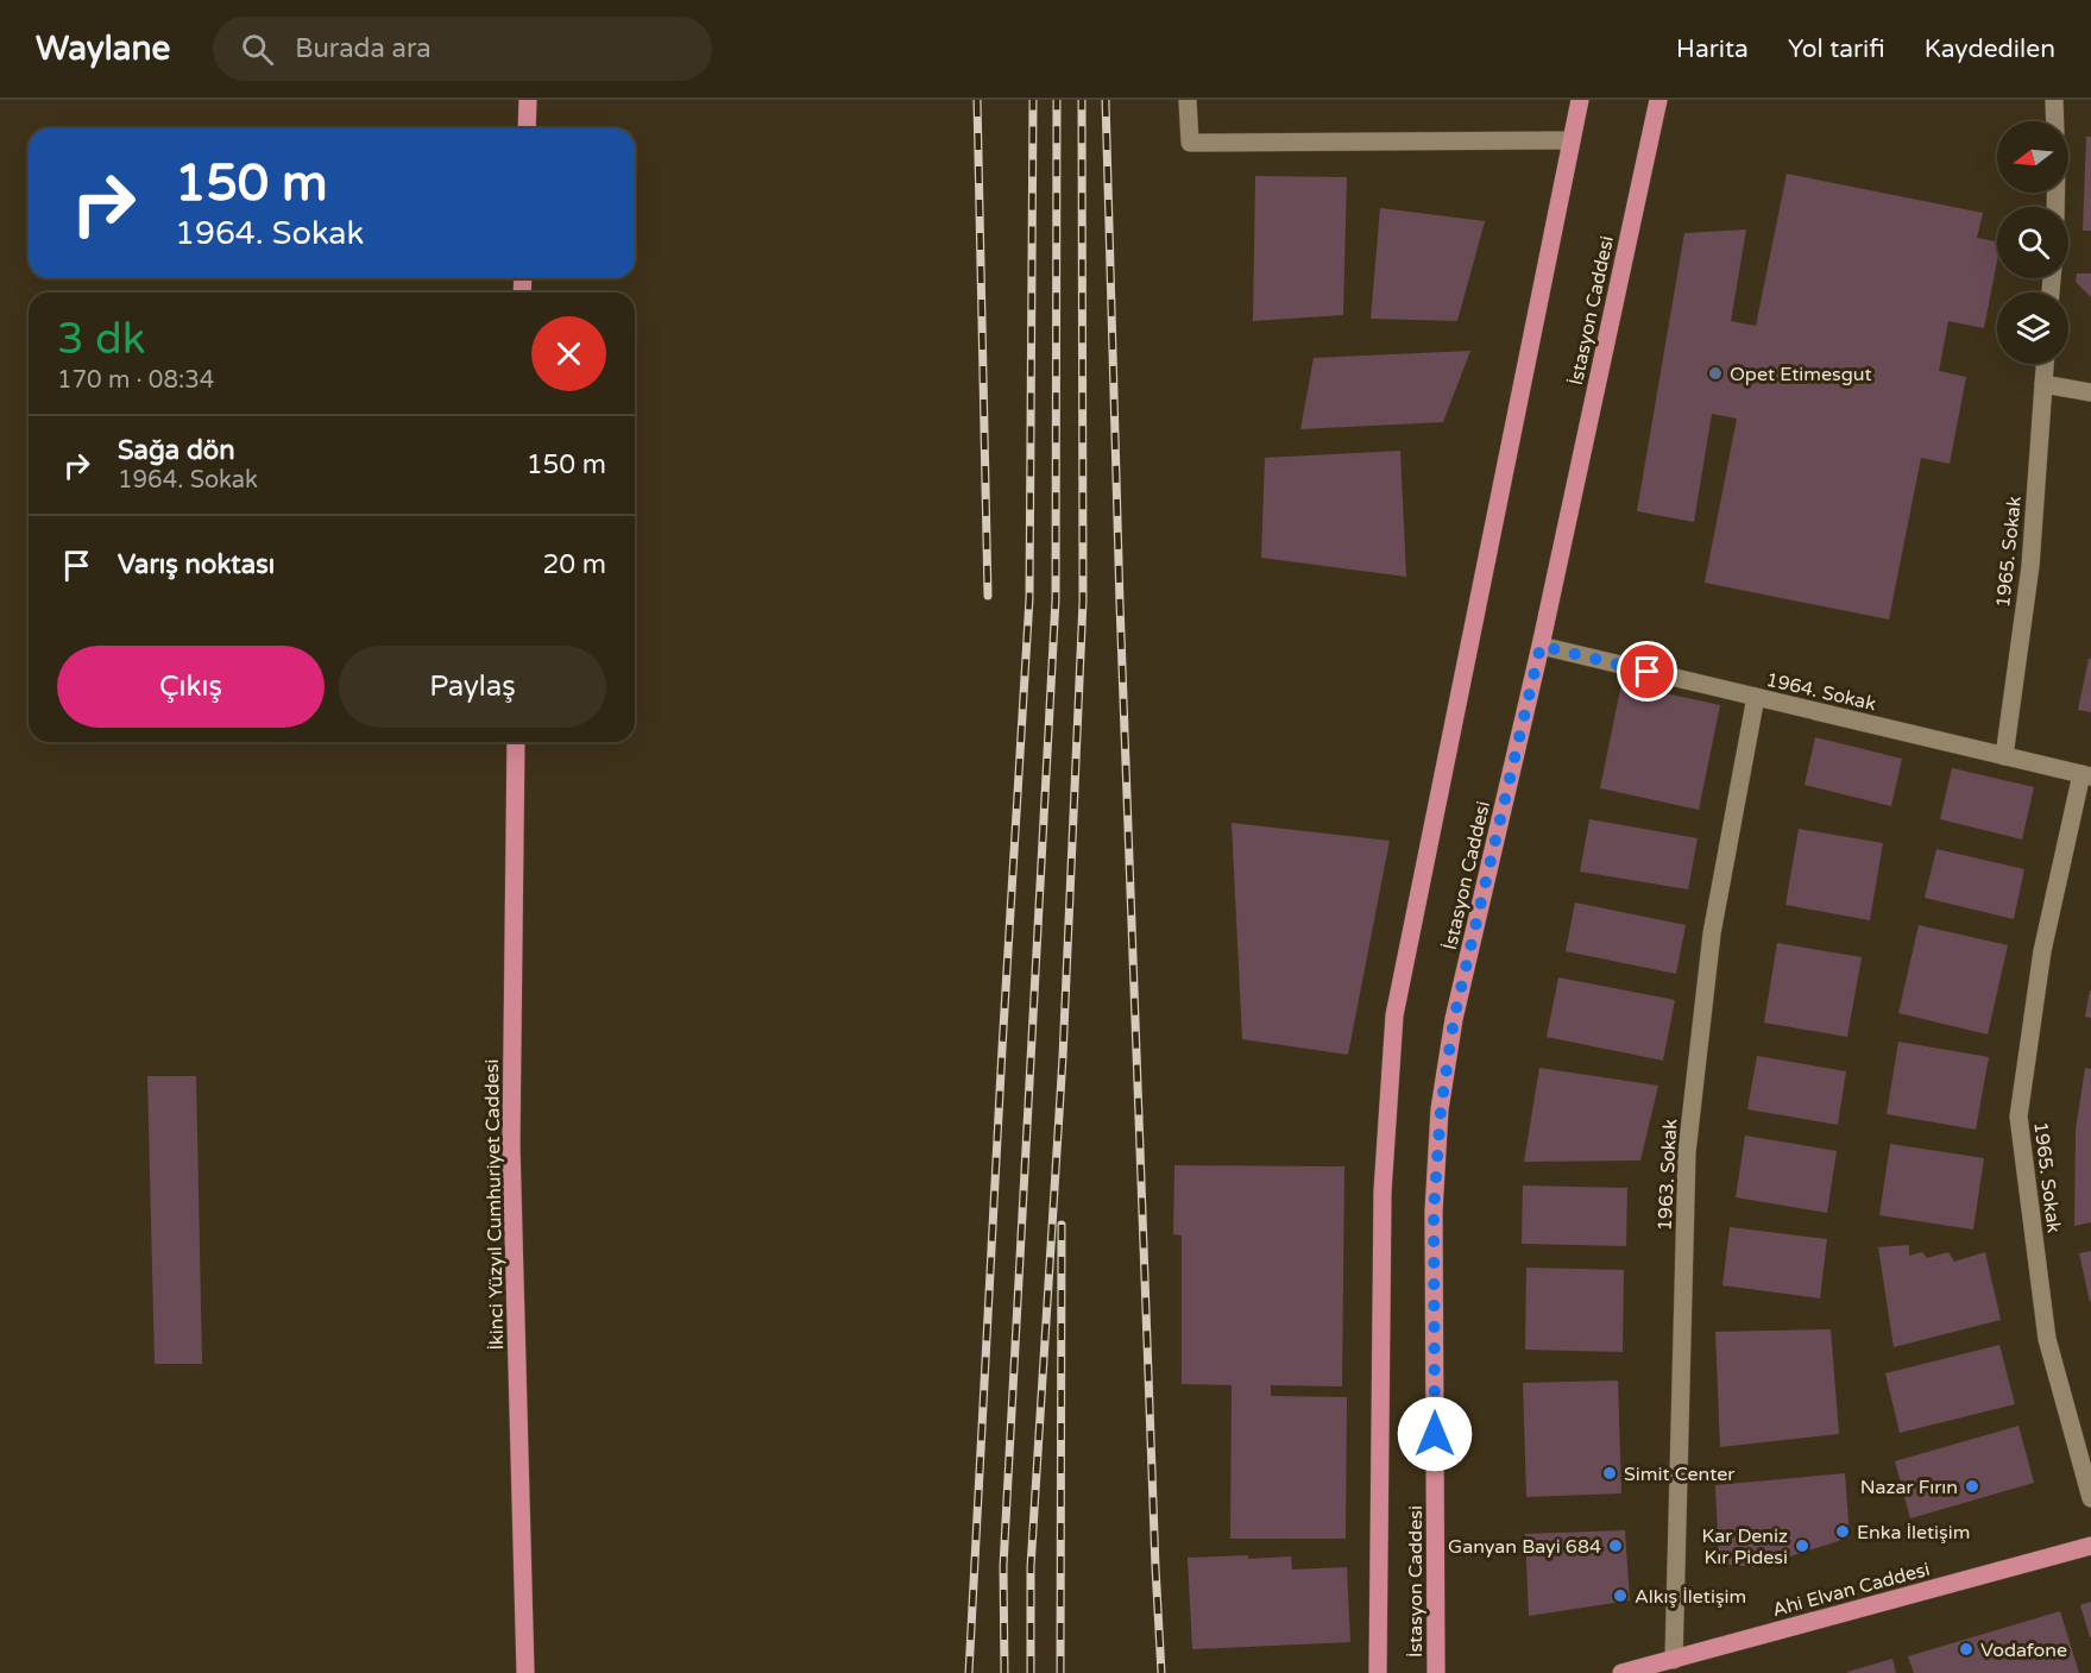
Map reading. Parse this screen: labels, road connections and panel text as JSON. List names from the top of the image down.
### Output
{
  "streets": {
    "main road": ["İstasyon Caddesi", "İkinci Yüzyıl Cumhuriyet Caddesi", "Ahi Elvan Caddesi"],
    "street": ["1965. Sokak", "1964. Sokak", "1963. Sokak"]
  },
  "crossings": [
    ["İstasyon Caddesi", "1964. Sokak"],
    ["1965. Sokak", "1964. Sokak"],
    ["1964. Sokak", "1963. Sokak"],
    ["1963. Sokak", "Ahi Elvan Caddesi"]
  ],
  "places": [
    "Opet Etimesgut",
    "Simit Center",
    "Nazar Fırın",
    "Enka İletişim",
    "Ganyan Bayi 684",
    "Kar Deniz Kır Pidesi",
    "Alkış İletişim",
    "Vodafone"
  ],
  "north": "left",
  "page": {
    "header": "Waylane",
    "search": "Burada ara",
    "nav": ["Harita", "Yol tarifi", "Kaydedilen"],
    "turn": ["150 m", "1964. Sokak"],
    "heading": ["3 dk", "170 m · 08:34"],
    "list": [
      {
        "name": "Sağa dön",
        "note": "1964. Sokak",
        "value": "150 m"
      },
      {
        "name": "Varış noktası",
        "value": "20 m"
      }
    ],
    "buttons": ["Çıkış", "Paylaş"]
  }
}
